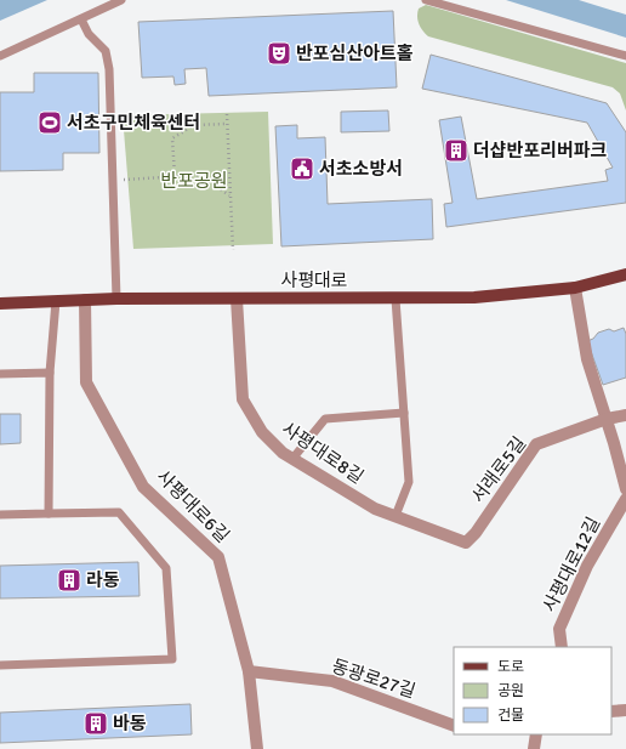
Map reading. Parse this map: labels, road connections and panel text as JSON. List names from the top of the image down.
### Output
{
  "streets": {
    "main road": ["사평대로"],
    "street": [
      "사평대로8길",
      "서래로5길",
      "사평대로6길",
      "사평대로12길",
      "동광로27길"
    ]
  },
  "crossings": [
    ["사평대로", "사평대로8길"],
    ["사평대로", "사평대로6길"],
    ["사평대로8길", "서래로5길"],
    ["사평대로6길", "동광로27길"]
  ],
  "parks": ["반포공원"],
  "places": {
    "theatre": ["반포심산아트홀"],
    "sports": ["서초구민체육센터"],
    "building": ["더샵반포리버파크", "라동", "바동"],
    "public building": ["서초소방서"]
  },
  "legend": ["도로", "공원", "건물"]
}
